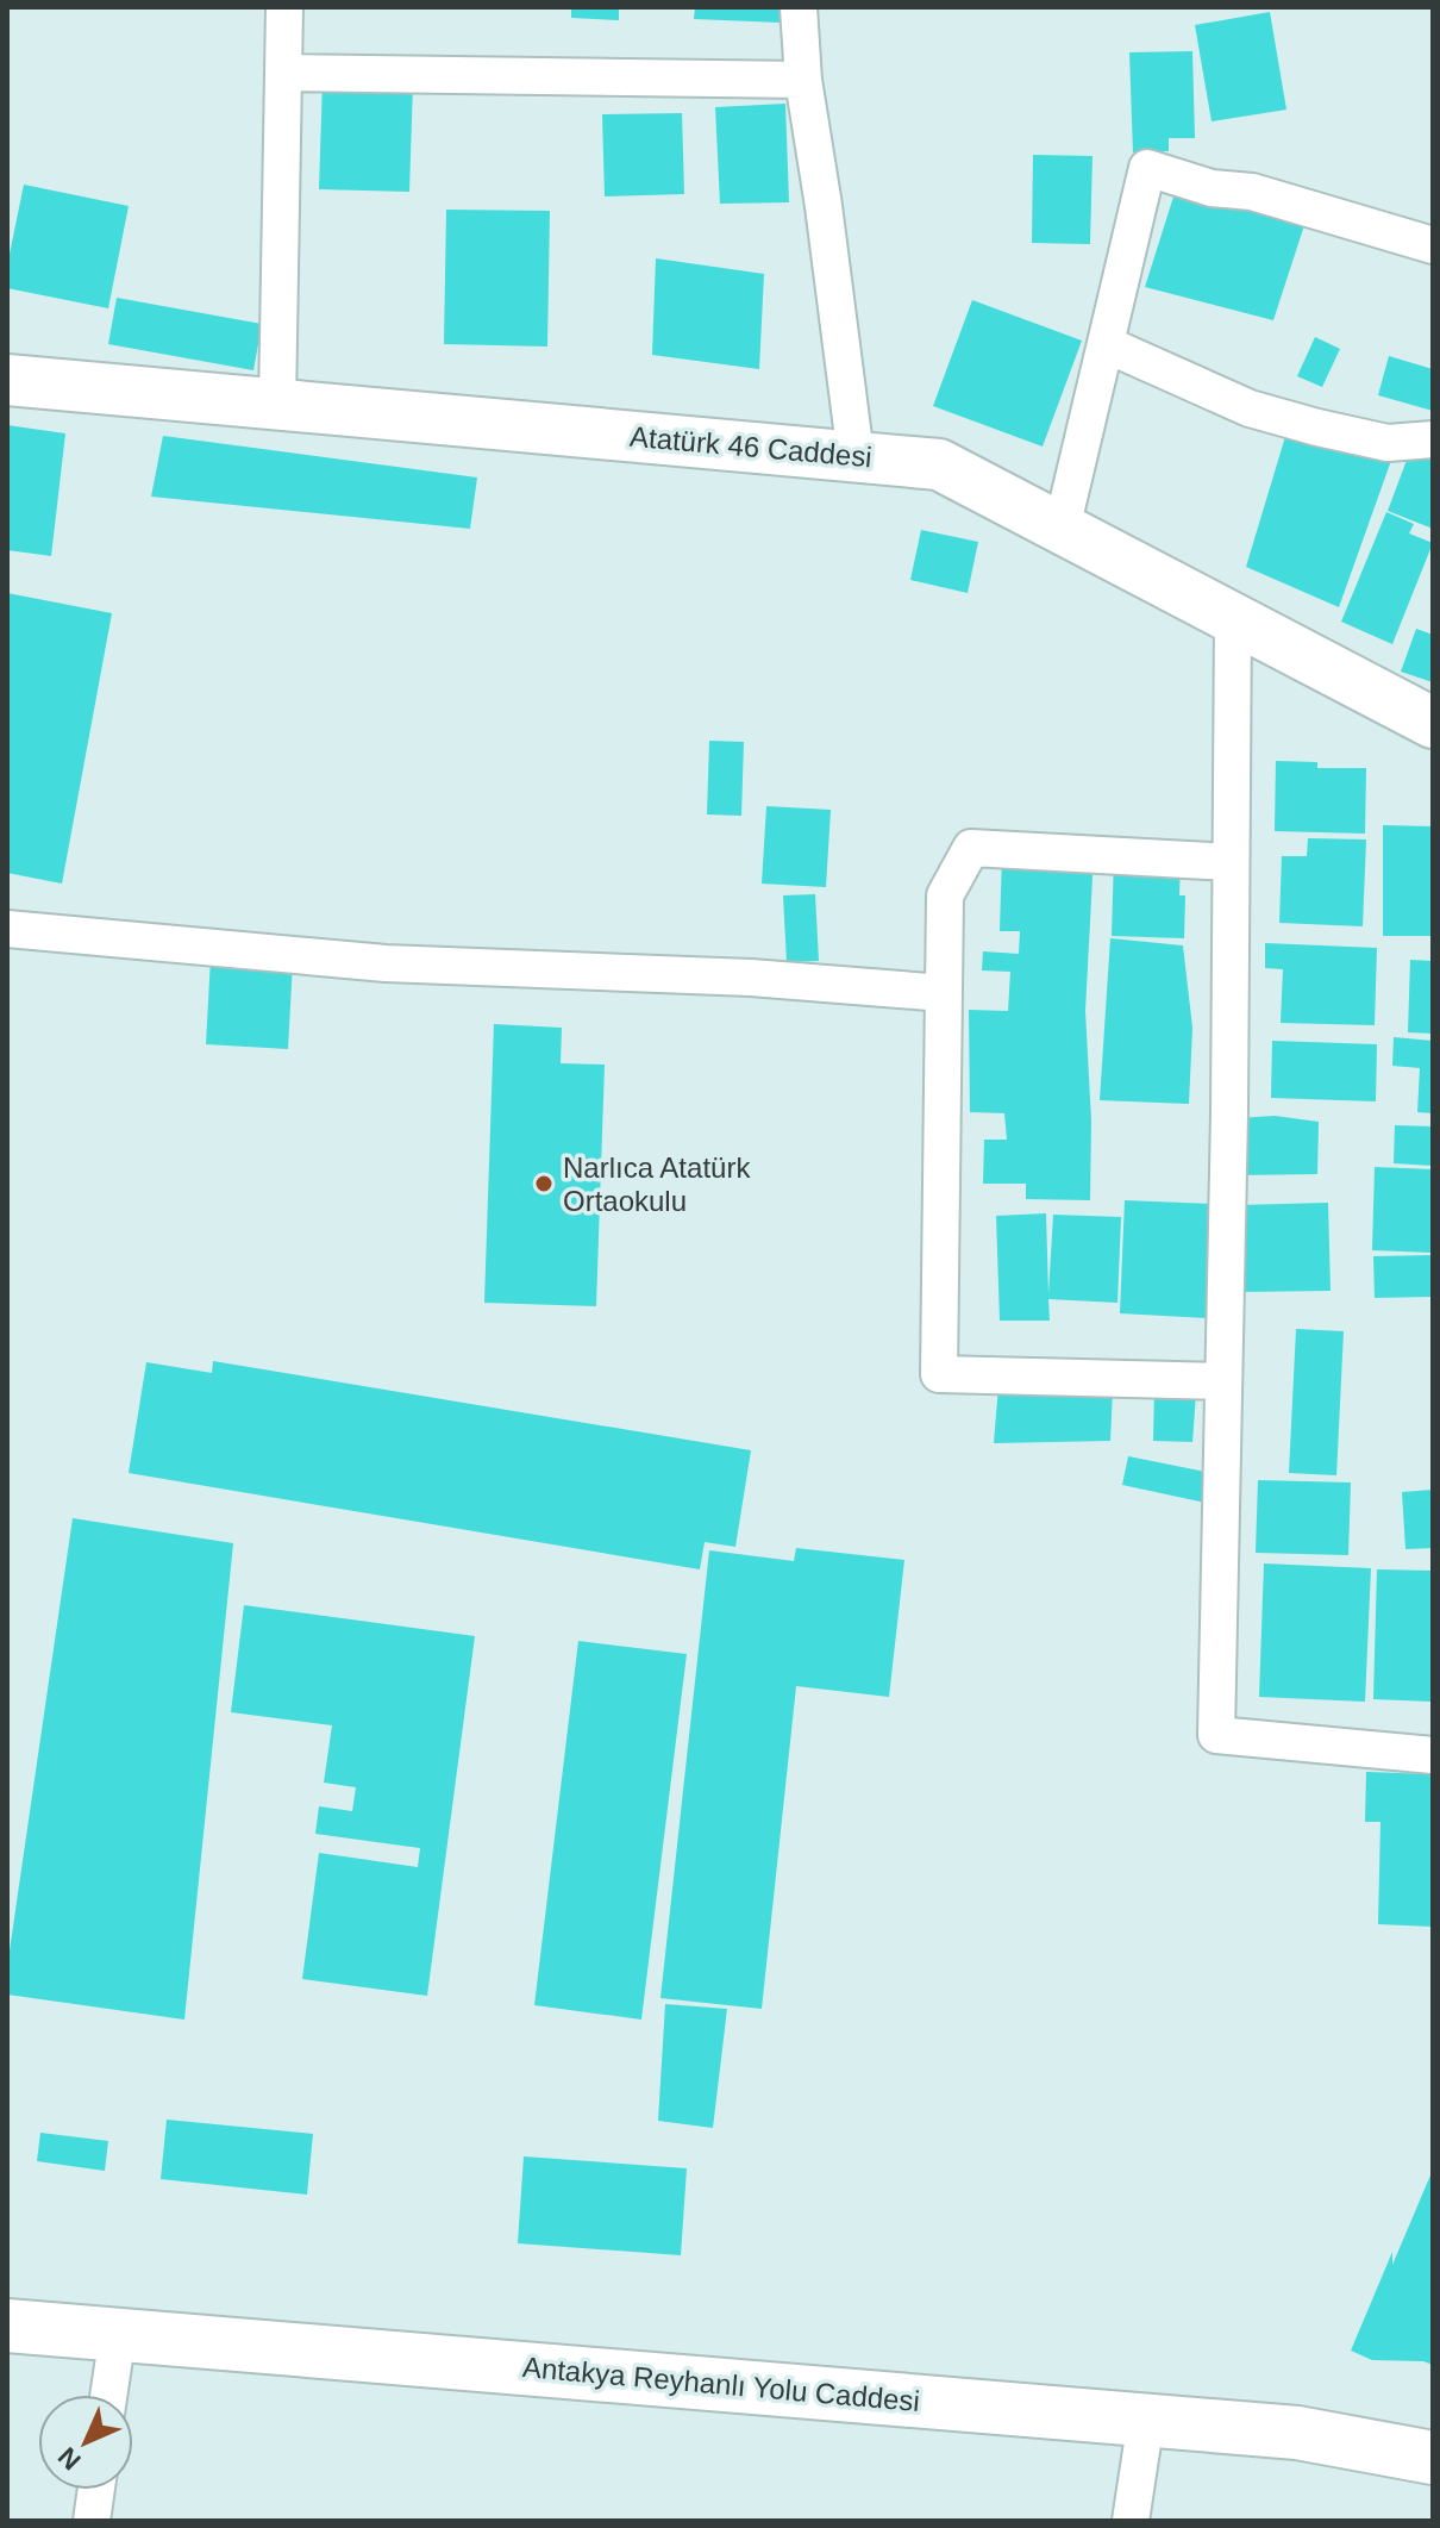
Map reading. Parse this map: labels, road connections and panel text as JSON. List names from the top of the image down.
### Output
{
  "streets": {
    "main road": ["Antakya Reyhanlı Yolu Caddesi"],
    "street": ["Atatürk 46 Caddesi"]
  },
  "places": ["Narlıca Atatürk Ortaokulu"],
  "north": "bottom left"
}
